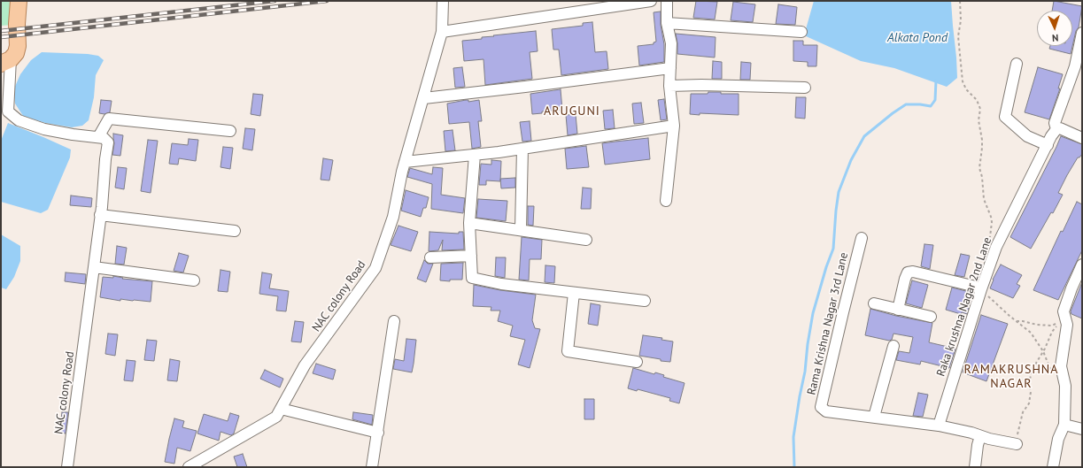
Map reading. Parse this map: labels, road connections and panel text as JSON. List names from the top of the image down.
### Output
{
  "streets": {
    "street": ["NAC colony Road", "Raka krushna Nagar 2nd Lane", "Rama Krishna Nagar 3rd Lane"]
  },
  "crossings": [
    ["Raka krushna Nagar 2nd Lane", "Rama Krishna Nagar 3rd Lane"]
  ],
  "districts": ["ARUGUNI", "RAMAKRUSHNA NAGAR"],
  "water": ["Alkata Pond"],
  "north": "bottom"
}
